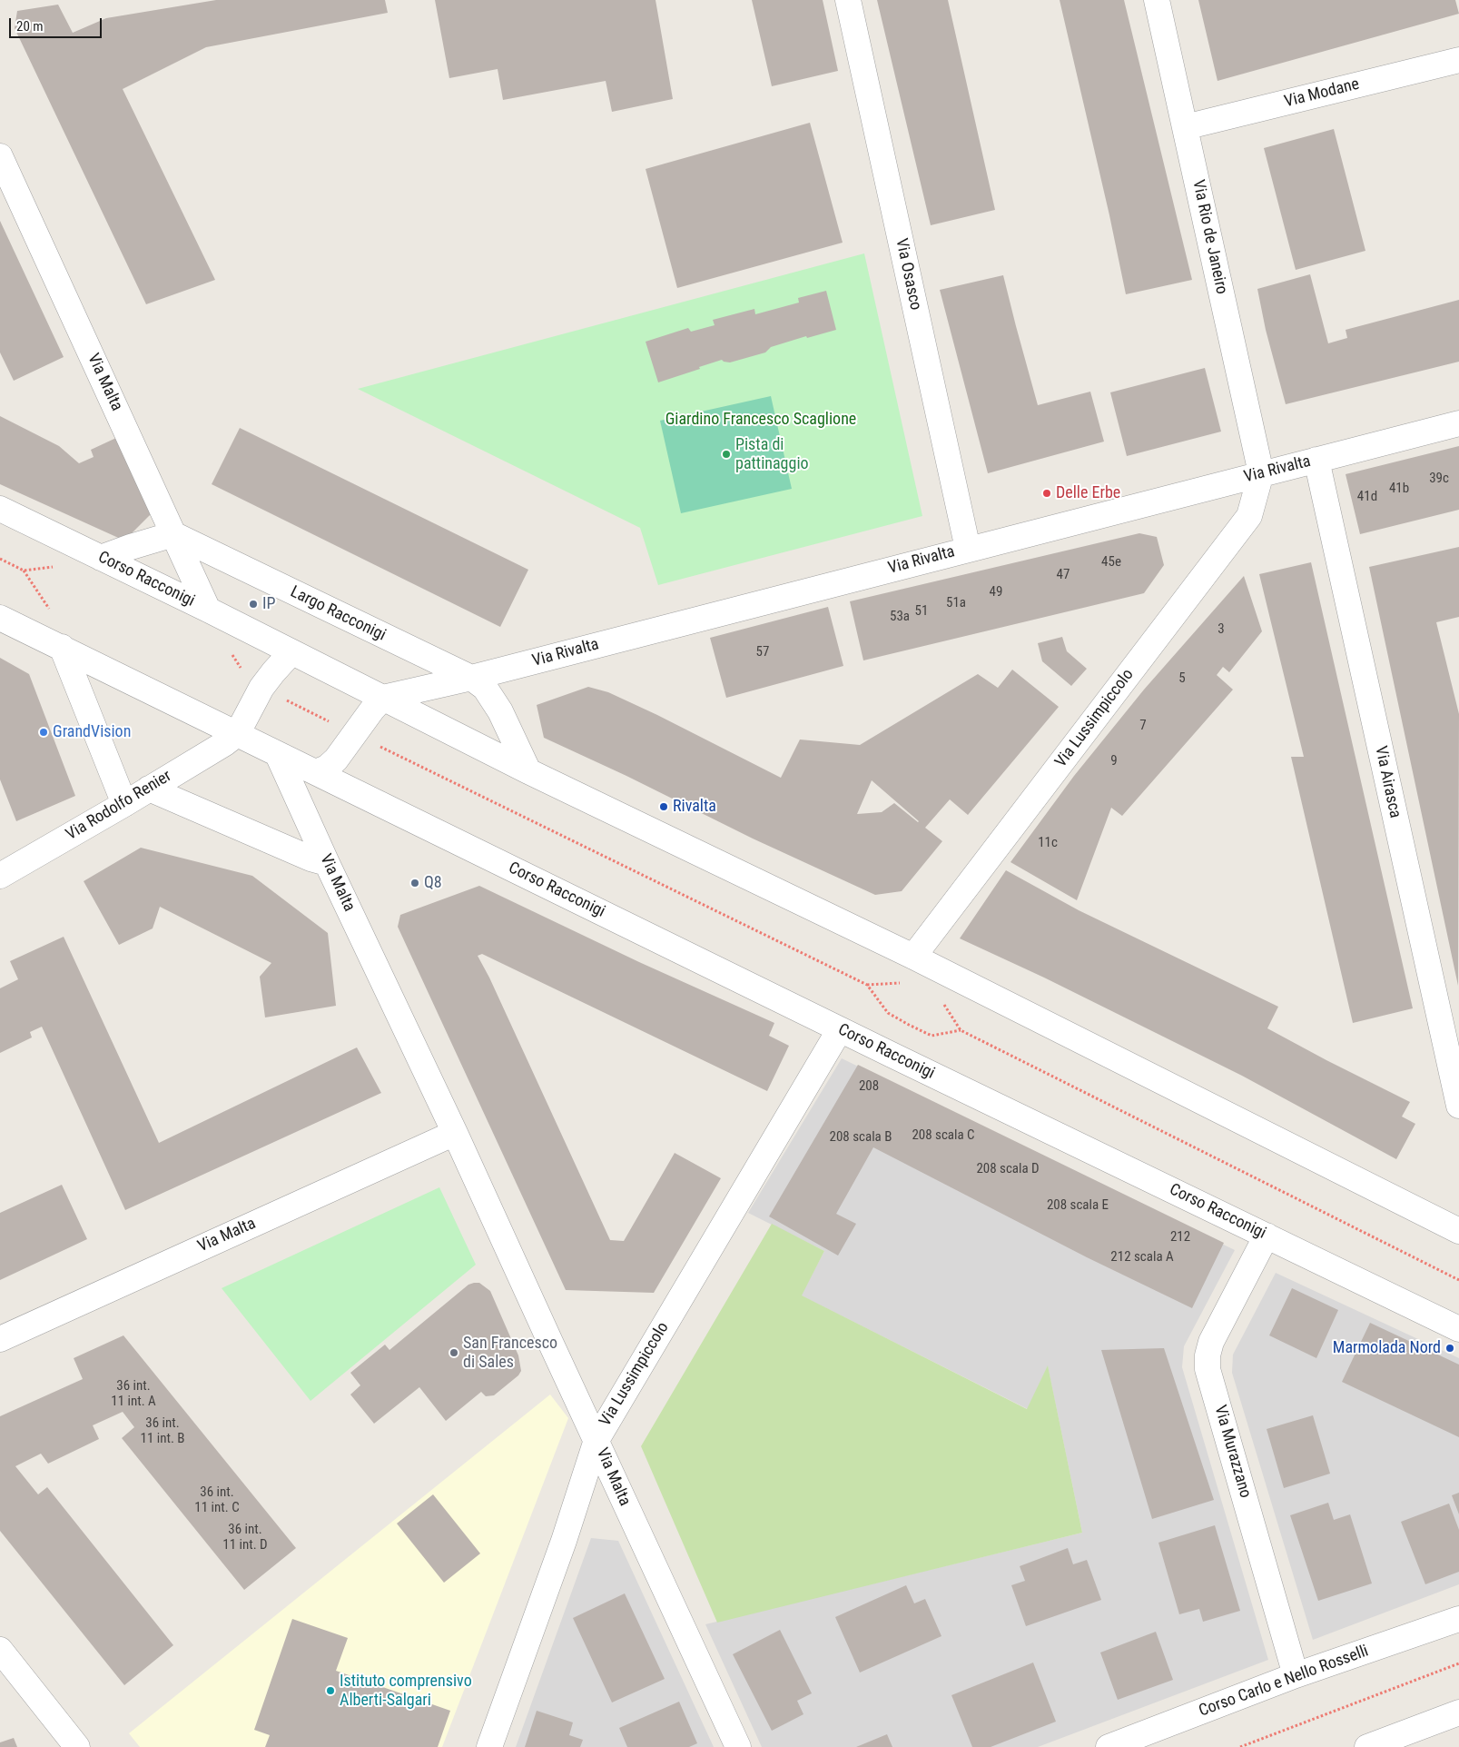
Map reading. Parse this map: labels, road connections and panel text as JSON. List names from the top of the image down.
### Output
{
  "streets": {
    "street": [
      "Via Modane",
      "Via Rio de Janeiro",
      "Via Osasco",
      "Via Malta",
      "Via Rivalta",
      "Corso Racconigi",
      "Largo Racconigi",
      "Via Lussimpiccolo",
      "Via Airasca",
      "Via Rodolfo Renier",
      "Via Murazzano",
      "Corso Carlo e Nello Rosselli"
    ]
  },
  "crossings": [
    ["Via Modane", "Via Rio de Janeiro"],
    ["Via Rio de Janeiro", "Via Rivalta"],
    ["Via Rio de Janeiro", "Via Lussimpiccolo"],
    ["Via Osasco", "Via Rivalta"],
    ["Via Malta", "Corso Racconigi"],
    ["Via Malta", "Largo Racconigi"],
    ["Via Malta", "Via Lussimpiccolo"],
    ["Via Rivalta", "Corso Racconigi"],
    ["Via Rivalta", "Largo Racconigi"],
    ["Via Rivalta", "Via Lussimpiccolo"],
    ["Via Rivalta", "Via Airasca"],
    ["Corso Racconigi", "Largo Racconigi"],
    ["Corso Racconigi", "Via Lussimpiccolo"],
    ["Corso Racconigi", "Via Rodolfo Renier"],
    ["Corso Racconigi", "Via Murazzano"],
    ["Via Murazzano", "Corso Carlo e Nello Rosselli"]
  ],
  "parks": ["Giardino Francesco Scaglione"],
  "places": [
    "Pista di pattinaggio",
    "Delle Erbe",
    "IP",
    "GrandVision",
    "Rivalta",
    "Q8",
    "Marmolada Nord",
    "San Francesco di Sales",
    "Istituto comprensivo Alberti-Salgari"
  ],
  "house_numbers": [
    "39c",
    "41b",
    "41d",
    "45e",
    "47",
    "49",
    "51a",
    "51",
    "53a",
    "3",
    "57",
    "5",
    "7",
    "9",
    "11c",
    "208",
    "208 scala C",
    "208 scala B",
    "208 scala D",
    "208 scala E",
    "212",
    "212 scala A",
    "36 int. 11 int. A",
    "36 int. 11 int. B",
    "36 int. 11 int. C",
    "36 int. 11 int. D"
  ],
  "scale_bar": "20 m"
}
